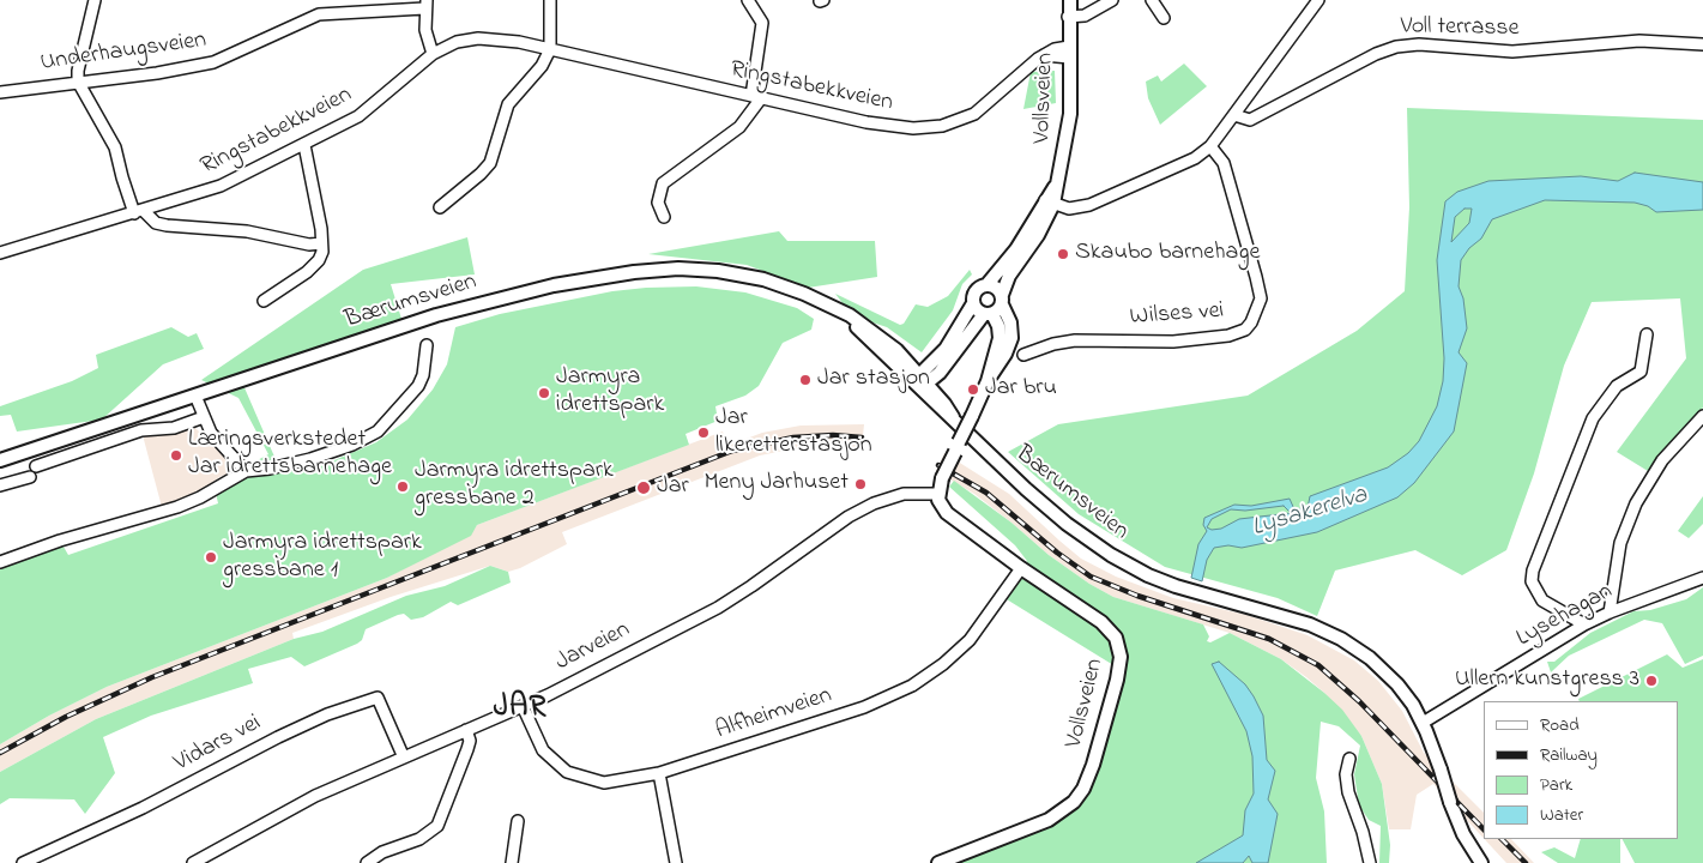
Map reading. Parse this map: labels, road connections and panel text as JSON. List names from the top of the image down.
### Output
{
  "streets": {
    "main road": ["Vollsveien", "Bærumsveien"],
    "street": [
      "Voll terrasse",
      "Underhaugsveien",
      "Ringstabekkveien",
      "Wilses vei",
      "Lysehagan",
      "Jarveien",
      "Alfheimveien",
      "Vidars vei"
    ]
  },
  "crossings": [
    ["Ringstabekkveien", "Vollsveien"],
    ["Vollsveien", "Jarveien"],
    ["Vollsveien", "Alfheimveien"],
    ["Bærumsveien", "Lysehagan"],
    ["Jarveien", "Alfheimveien"],
    ["Jarveien", "Vidars vei"]
  ],
  "districts": ["JAR"],
  "water": ["Lysakerelva"],
  "places": [
    "Skaubo barnehage",
    "Jar stasjon",
    "Jar bru",
    "Jarmyra idrettspark",
    "Jar likeretterstasjon",
    "Læringsverkstedet Jar idrettsbarnehage",
    "Meny Jarhuset",
    "Jarmyra idrettspark gressbane 2",
    "Jar",
    "Jarmyra idrettspark gressbane 1",
    "Ullern kunstgress 3"
  ],
  "legend": [
    "Road",
    "Railway",
    "Park",
    "Water"
  ]
}
